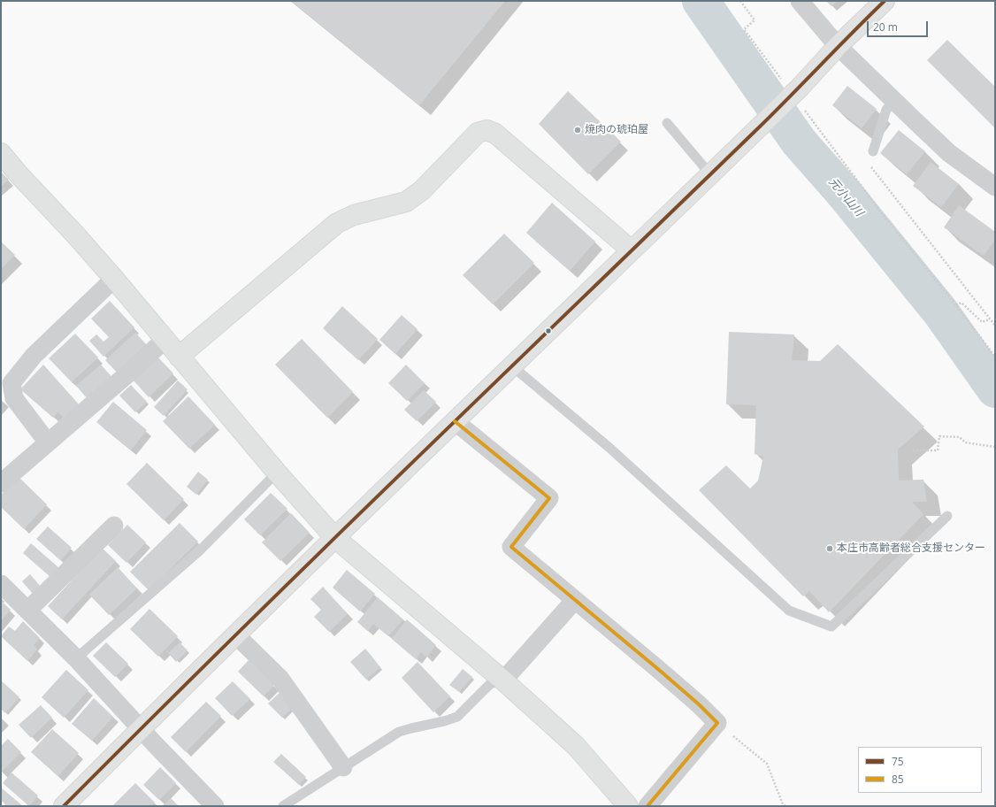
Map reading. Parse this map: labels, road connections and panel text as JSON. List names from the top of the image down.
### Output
{
  "water": ["元小山川"],
  "places": ["焼肉の琥珀屋", "本庄市高齢者総合支援センター"],
  "lines": ["transit line 75", "transit line 85"],
  "legend": ["75", "85"],
  "scale_bar": "20 m"
}
